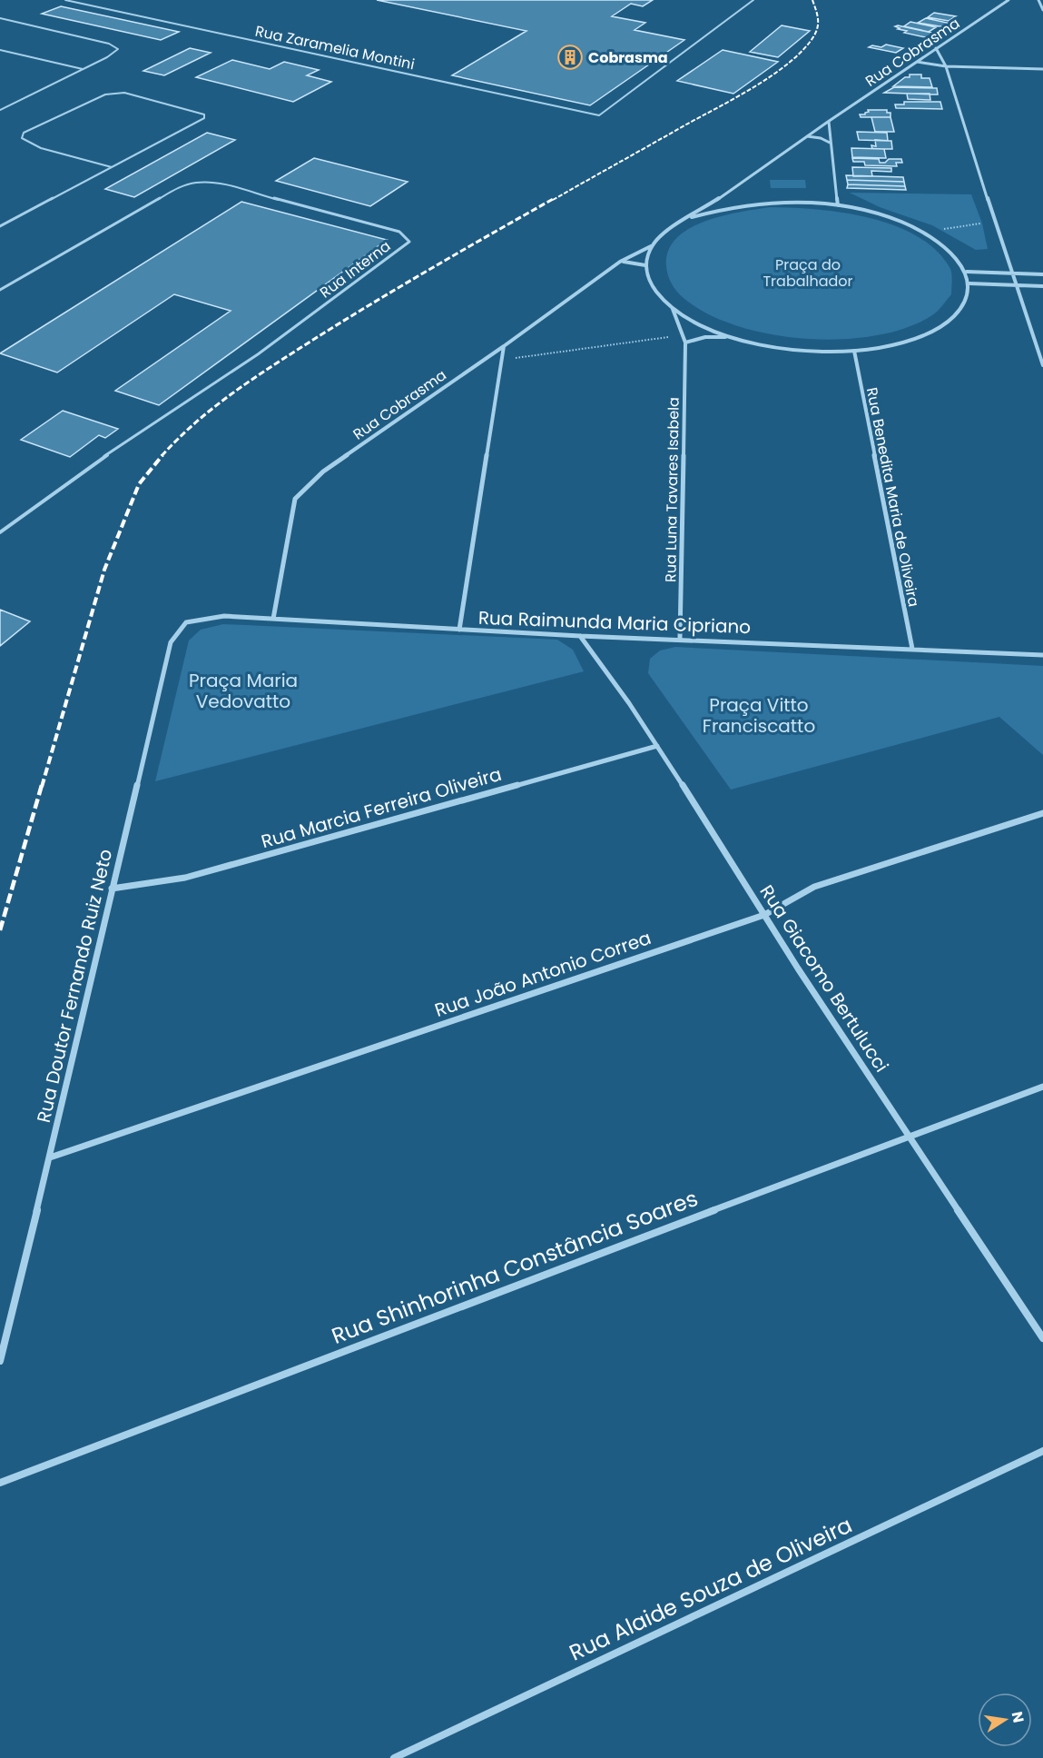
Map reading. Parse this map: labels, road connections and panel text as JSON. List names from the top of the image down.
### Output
{
  "streets": {
    "street": [
      "Rua Cobrasma",
      "Rua Luna Tavares Isabela",
      "Rua Benedita Maria de Oliveira",
      "Rua Raimunda Maria Cipriano",
      "Rua Marcia Ferreira Oliveira",
      "Rua João Antonio Correa",
      "Rua Giacomo Bertulucci",
      "Rua Doutor Fernando Ruiz Neto",
      "Rua Shinhorinha Constância Soares",
      "Rua Alaide Souza de Oliveira"
    ],
    "lane": ["Rua Zaramelia Montini", "Rua Interna"]
  },
  "crossings": [
    ["Rua Cobrasma", "Rua Raimunda Maria Cipriano"],
    ["Rua Luna Tavares Isabela", "Rua Raimunda Maria Cipriano"],
    ["Rua Benedita Maria de Oliveira", "Rua Raimunda Maria Cipriano"],
    ["Rua Raimunda Maria Cipriano", "Rua Giacomo Bertulucci"],
    ["Rua Raimunda Maria Cipriano", "Rua Doutor Fernando Ruiz Neto"],
    ["Rua Marcia Ferreira Oliveira", "Rua Giacomo Bertulucci"],
    ["Rua Marcia Ferreira Oliveira", "Rua Doutor Fernando Ruiz Neto"],
    ["Rua João Antonio Correa", "Rua Giacomo Bertulucci"],
    ["Rua João Antonio Correa", "Rua Doutor Fernando Ruiz Neto"],
    ["Rua Giacomo Bertulucci", "Rua Shinhorinha Constância Soares"]
  ],
  "parks": ["Praça do Trabalhador", "Praça Maria Vedovatto", "Praça Vitto Franciscatto"],
  "places": {
    "building": ["Cobrasma"]
  },
  "north": "right"
}
